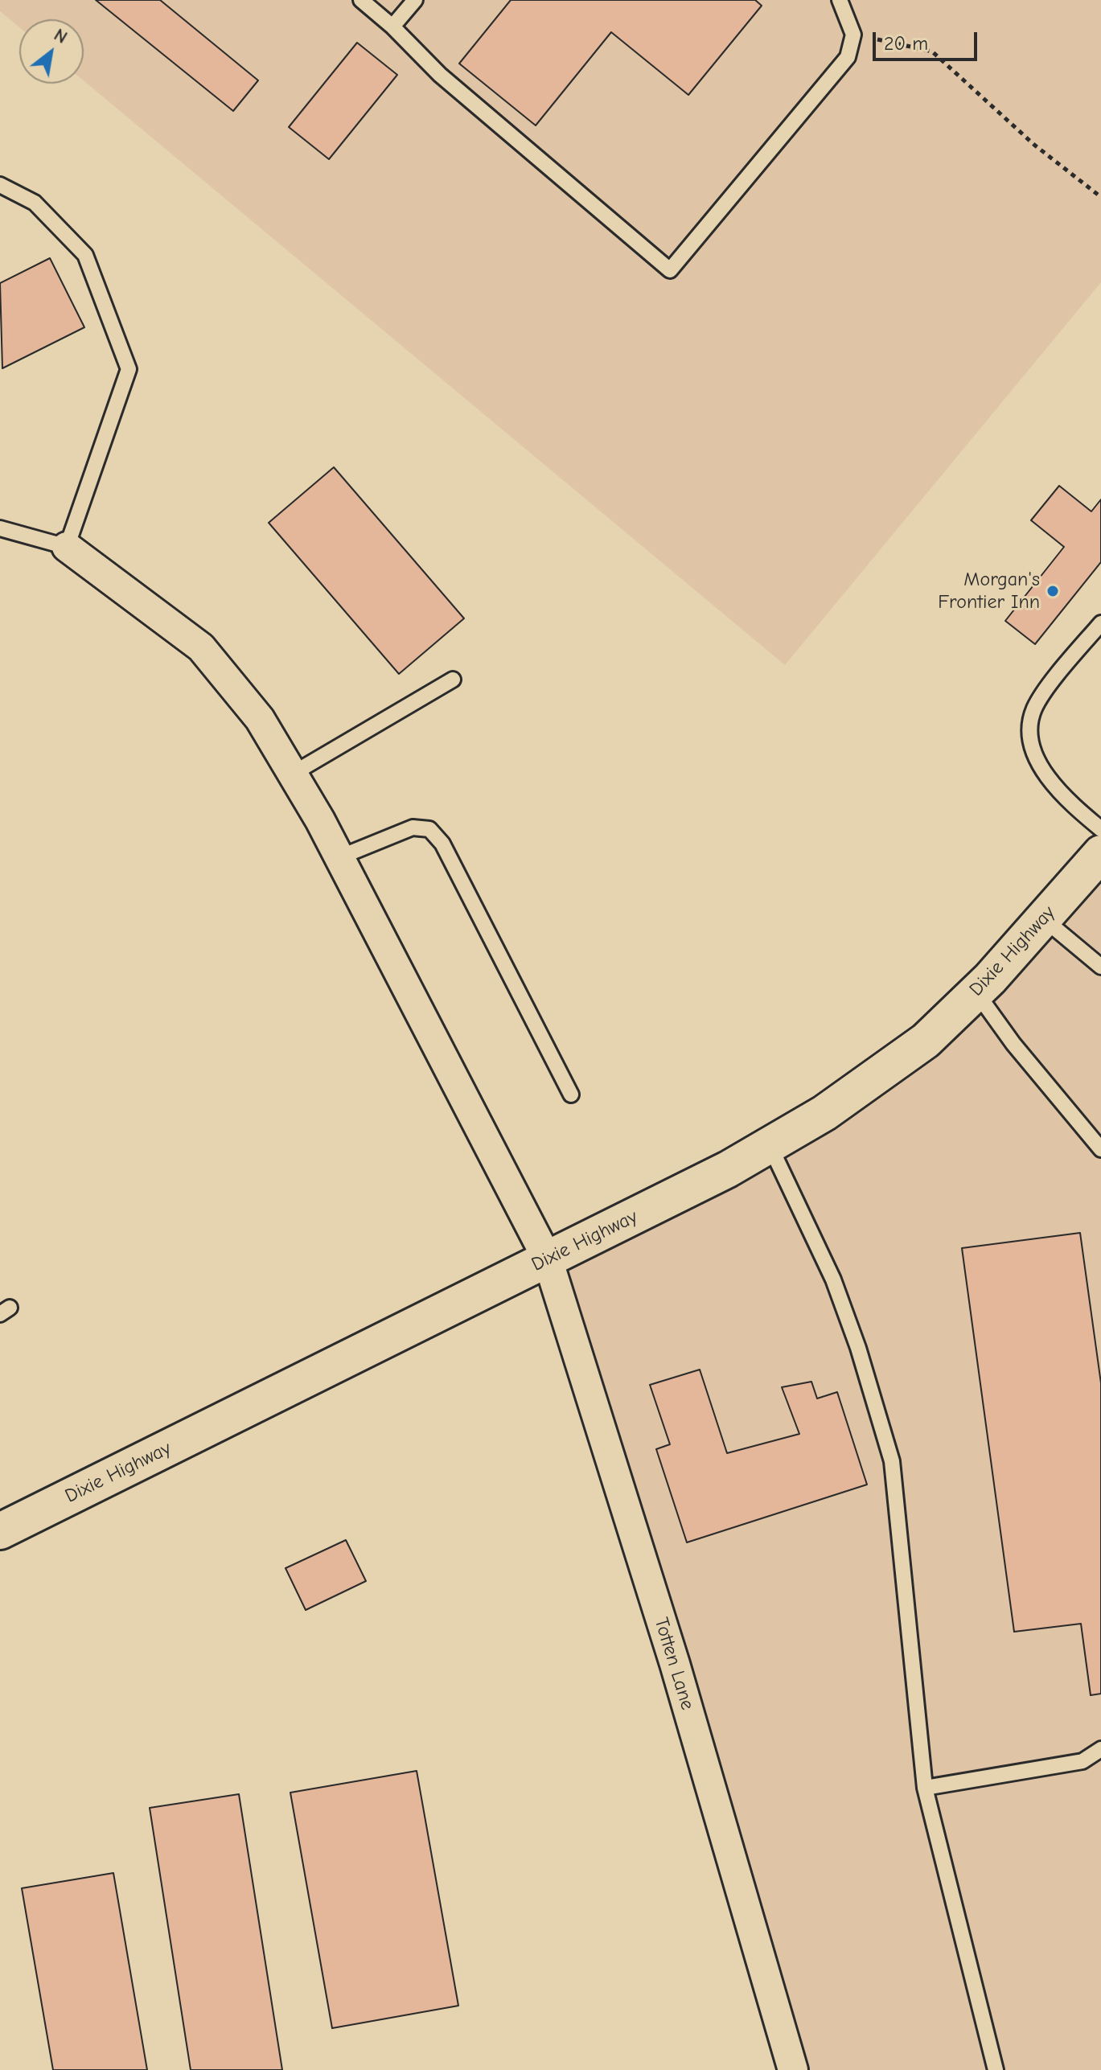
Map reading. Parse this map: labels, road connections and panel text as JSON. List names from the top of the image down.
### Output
{
  "streets": {
    "main road": ["Dixie Highway"],
    "street": ["Totten Lane"]
  },
  "crossings": [
    ["Dixie Highway", "Totten Lane"]
  ],
  "places": ["Morgan's Frontier Inn"],
  "scale_bar": "20 m",
  "north": "top right"
}
